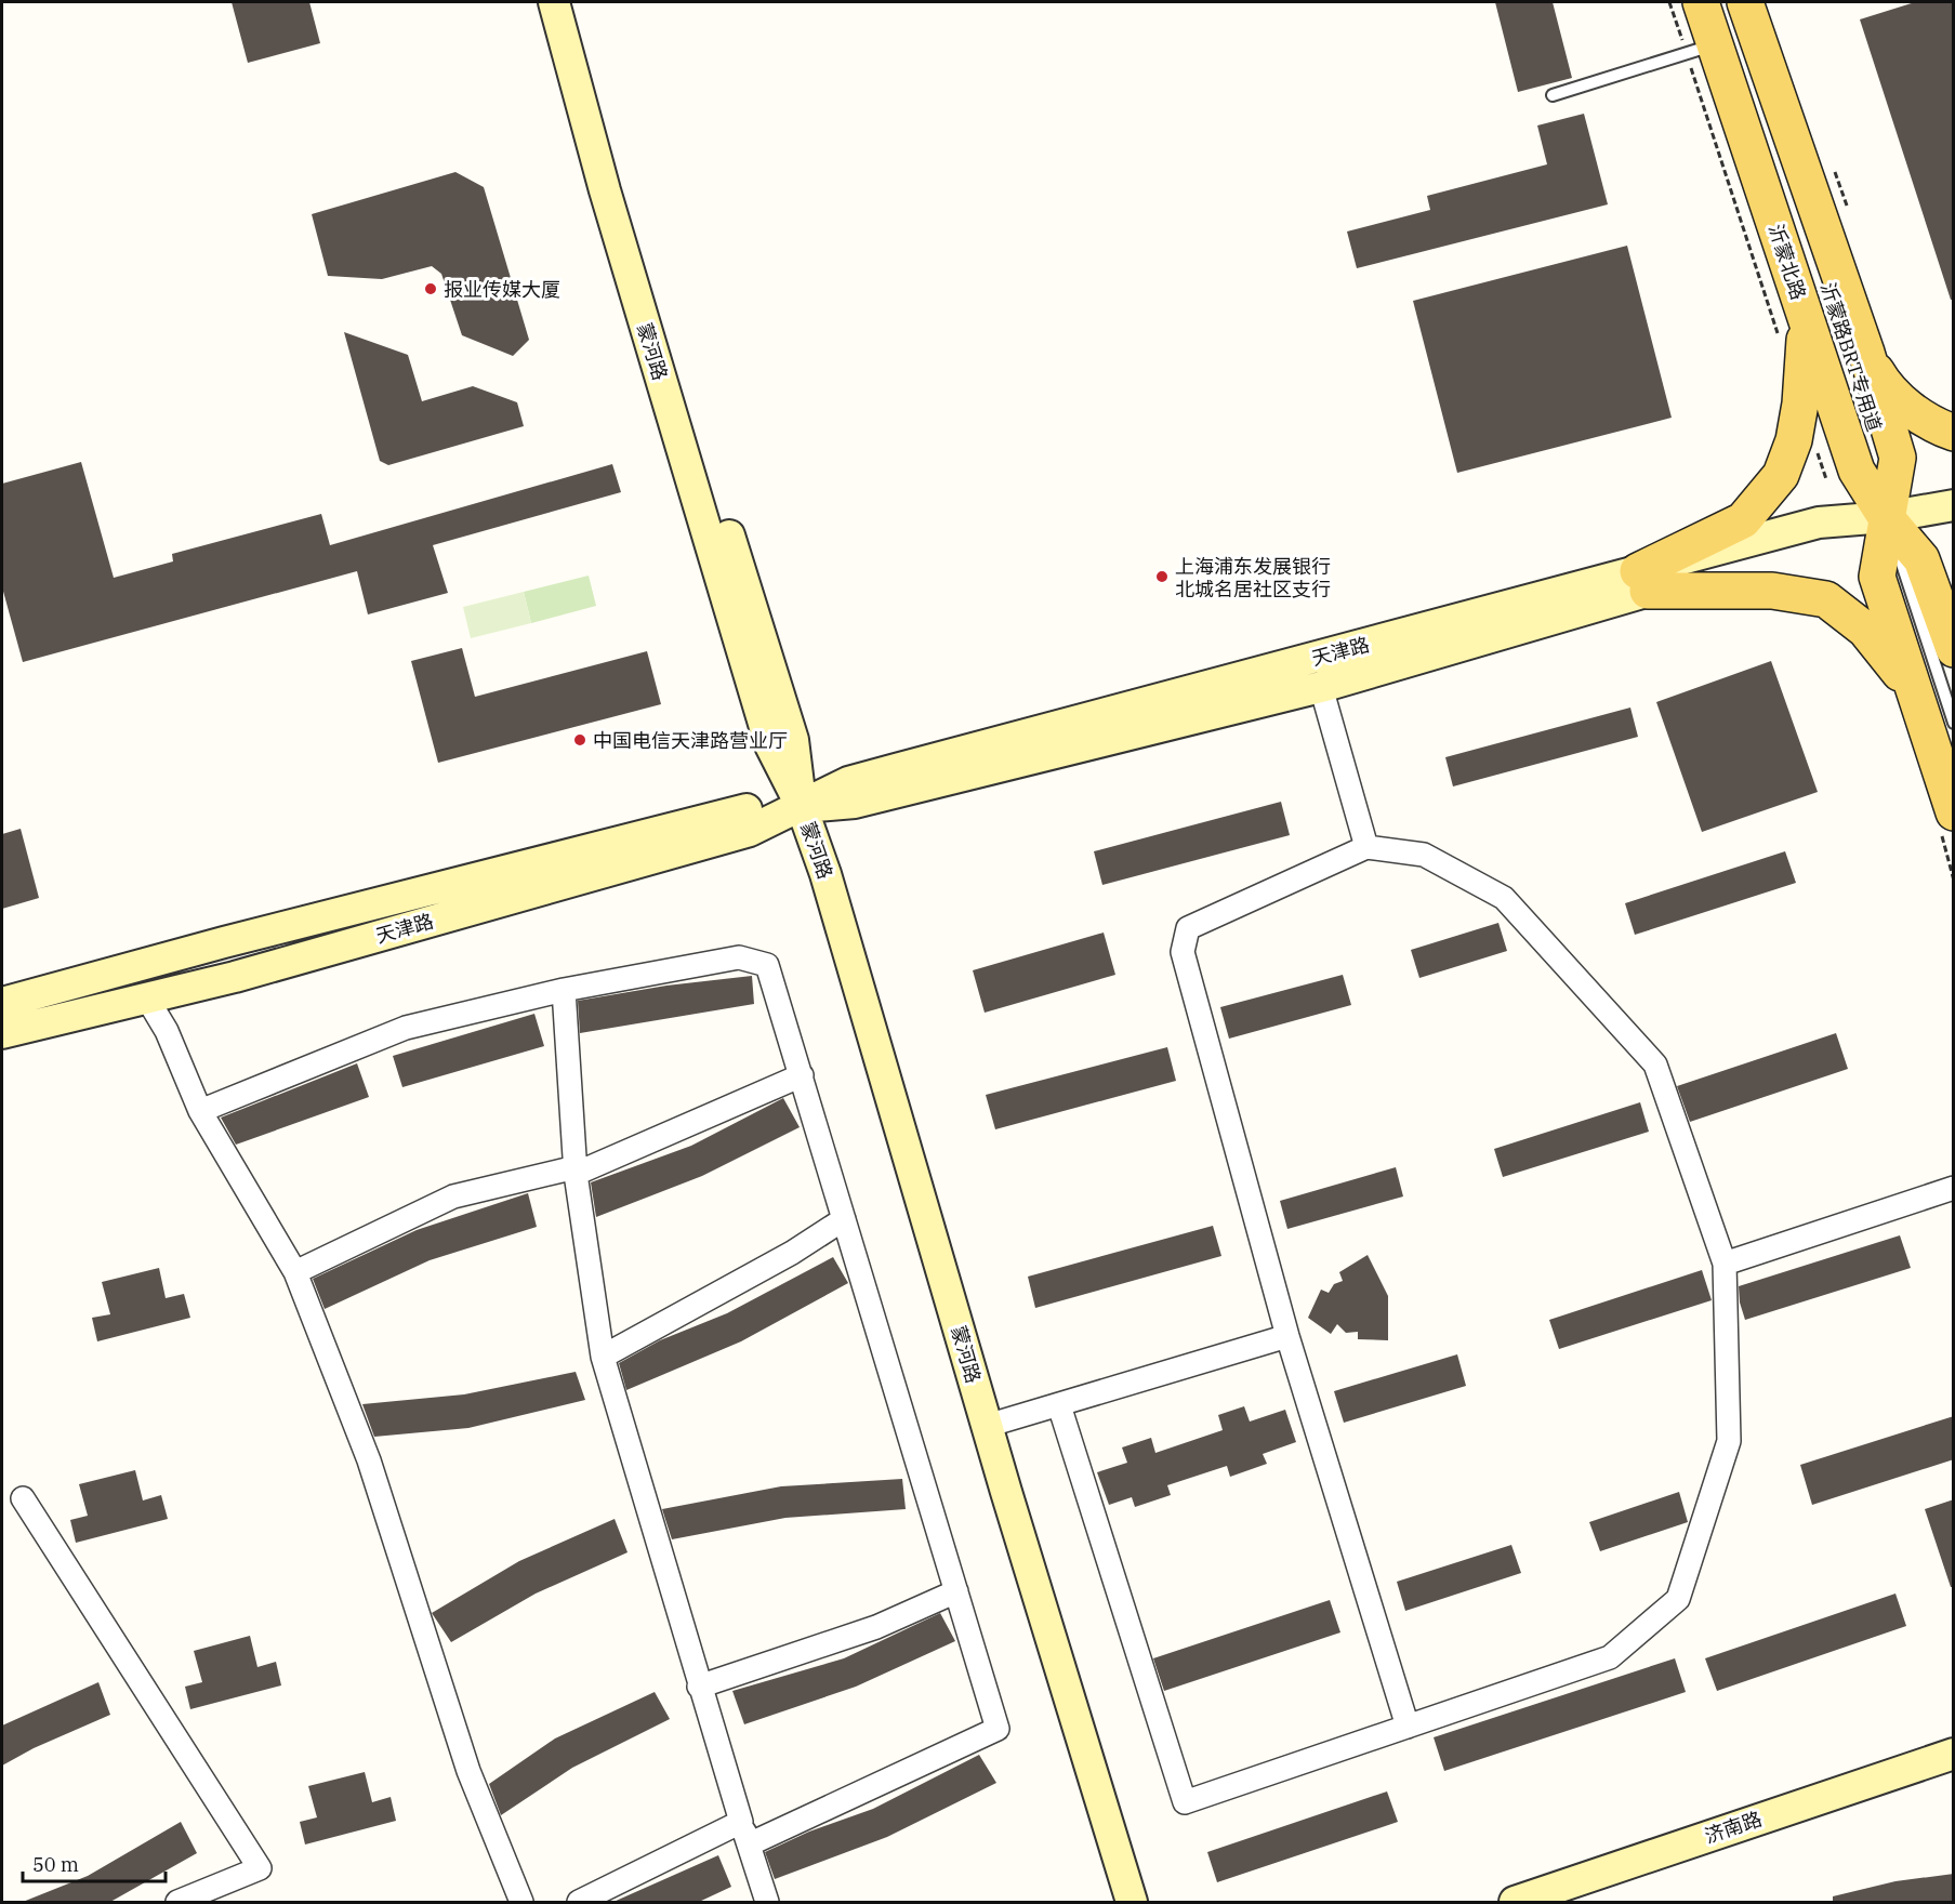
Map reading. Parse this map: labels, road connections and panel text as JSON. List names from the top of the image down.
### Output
{
  "streets": {
    "main road": ["沂蒙北路"],
    "street": ["蒙河路", "天津路", "济南路"]
  },
  "crossings": [
    ["沂蒙北路", "天津路"],
    ["蒙河路", "天津路"]
  ],
  "places": ["报业传媒大厦", "上海浦东发展银行 北城名居社区支行", "中国电信天津路营业厅"],
  "scale_bar": "50 m"
}
